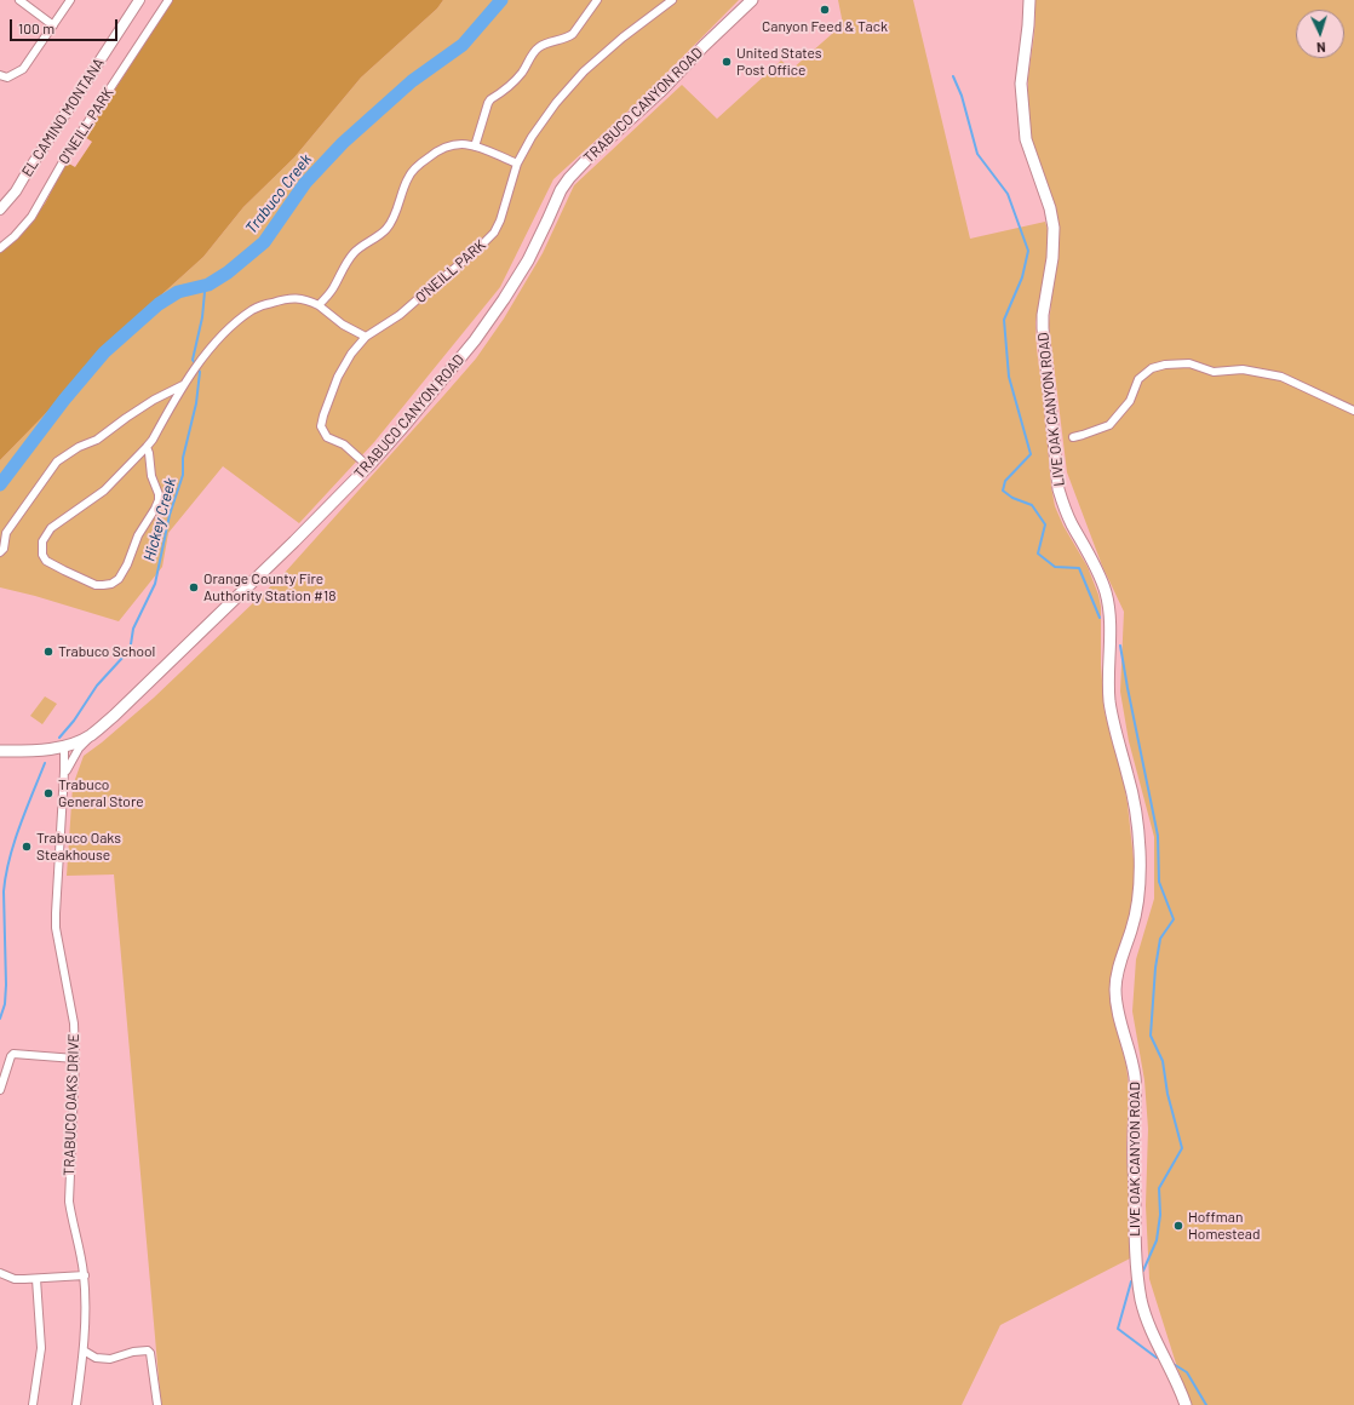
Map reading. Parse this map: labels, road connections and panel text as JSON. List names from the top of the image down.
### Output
{
  "streets": {
    "main road": ["TRABUCO CANYON ROAD", "LIVE OAK CANYON ROAD"],
    "street": ["EL CAMINO MONTANA", "O'NEILL PARK", "TRABUCO OAKS DRIVE"]
  },
  "crossings": [
    ["TRABUCO CANYON ROAD", "O'NEILL PARK"],
    ["TRABUCO CANYON ROAD", "TRABUCO OAKS DRIVE"]
  ],
  "water": ["Trabuco Creek", "Hickey Creek"],
  "places": [
    "Canyon Feed & Tack",
    "United States Post Office",
    "Orange County Fire Authority Station #18",
    "Trabuco School",
    "Trabuco General Store",
    "Trabuco Oaks Steakhouse",
    "Hoffman Homestead"
  ],
  "scale_bar": "100 m",
  "north": "bottom"
}
